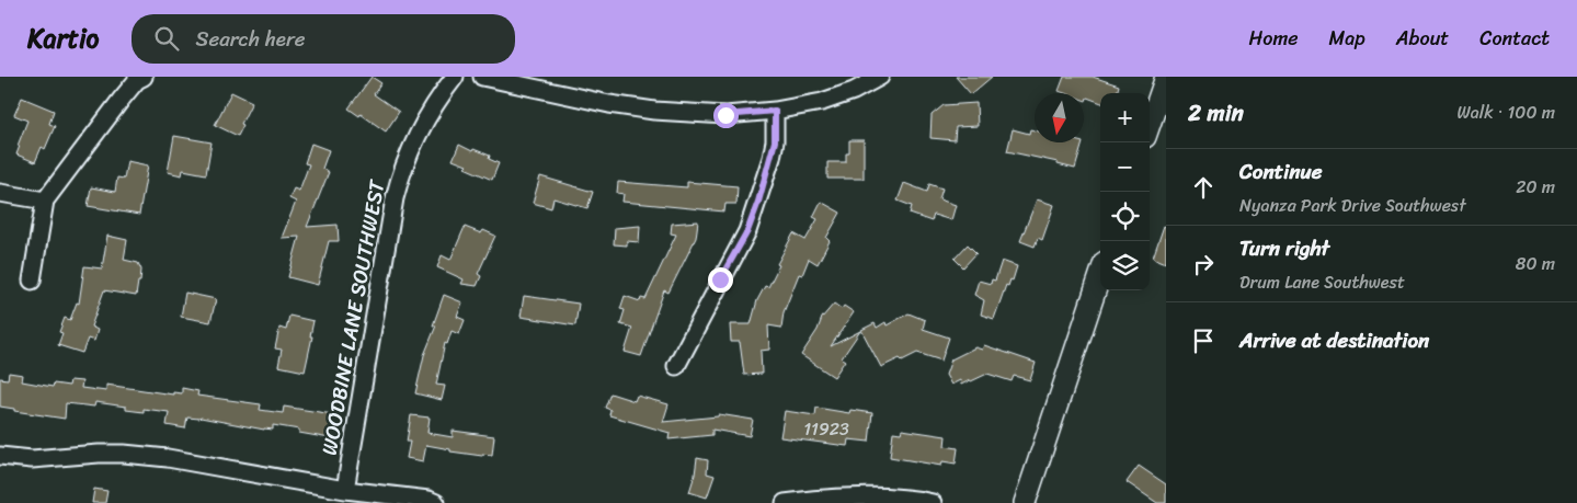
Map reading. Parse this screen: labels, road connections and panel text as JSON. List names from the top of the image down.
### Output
{
  "streets": {
    "street": ["WOODBINE LANE SOUTHWEST"]
  },
  "house_numbers": ["11923"],
  "north": "bottom",
  "page": {
    "header": "Kartio",
    "search": "Search here",
    "nav": [
      "Home",
      "Map",
      "About",
      "Contact"
    ],
    "heading": ["2 min", "Walk · 100 m"],
    "map_buttons": ["+", "−"],
    "list": [
      ["Continue", "Nyanza Park Drive Southwest", "20 m"],
      ["Turn right", "Drum Lane Southwest", "80 m"],
      "Arrive at destination"
    ]
  }
}
